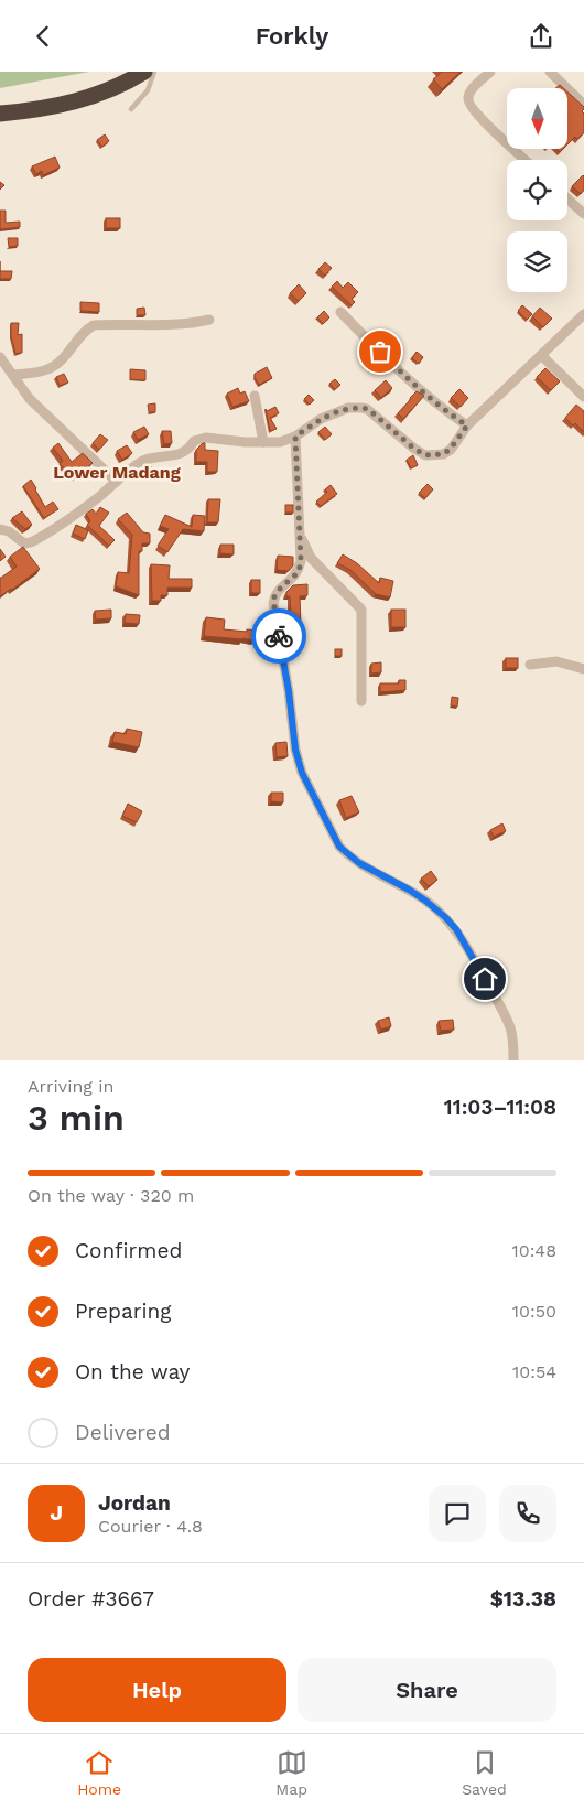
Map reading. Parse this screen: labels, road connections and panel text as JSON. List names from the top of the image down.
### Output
{
  "districts": ["Lower Madang"],
  "north": "bottom",
  "page": {
    "header": "Forkly",
    "heading": ["3 min", "Arriving in", "11:03–11:08"],
    "panel": [
      "Jordan",
      "Courier · 4.8",
      "Order #3667",
      "$13.38"
    ],
    "bar": "On the way · 320 m",
    "list": [
      ["Confirmed", "10:48"],
      ["Preparing", "10:50"],
      ["On the way", "10:54"],
      "Delivered"
    ],
    "round": "J",
    "buttons": ["Help", "Share"],
    "tabs": ["Home", "Map", "Saved"]
  }
}
